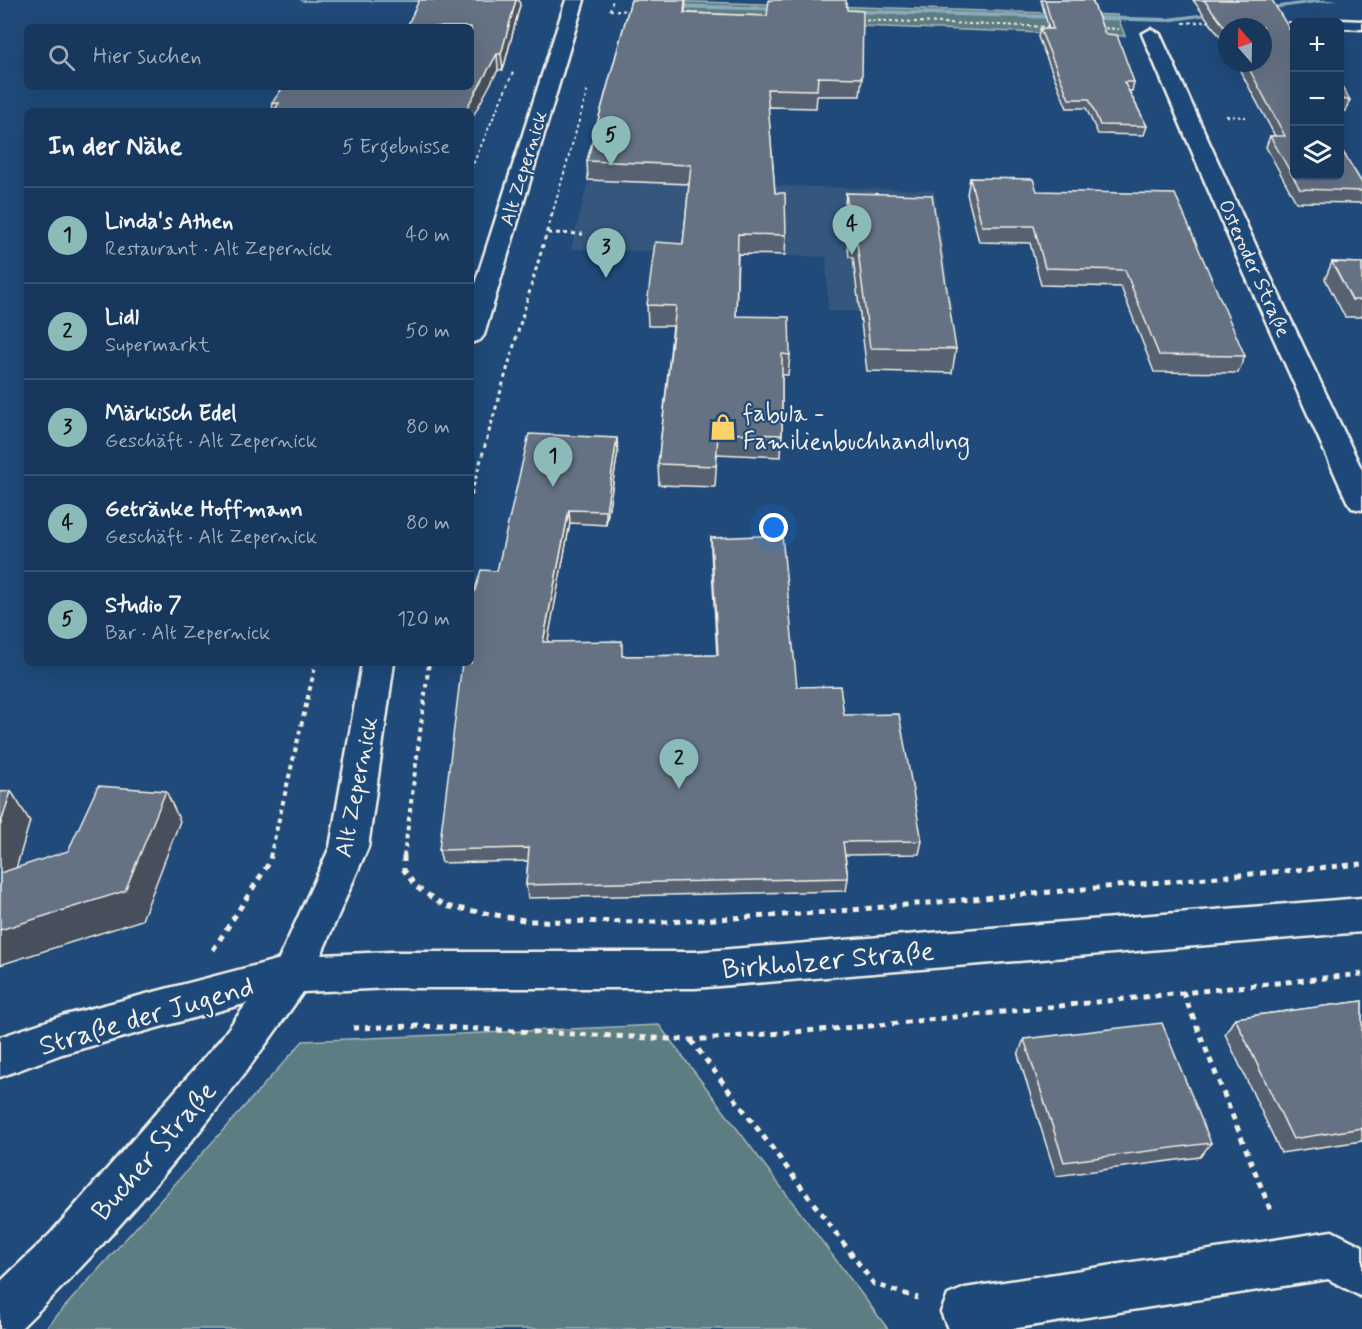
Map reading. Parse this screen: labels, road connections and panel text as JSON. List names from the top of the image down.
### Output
{
  "streets": {
    "street": [
      "Alt Zepernick",
      "Osteroder Straße",
      "Birkholzer Straße",
      "Straße der Jugend",
      "Bucher Straße"
    ]
  },
  "crossings": [
    ["Alt Zepernick", "Birkholzer Straße"],
    ["Alt Zepernick", "Straße der Jugend"],
    ["Alt Zepernick", "Bucher Straße"],
    ["Birkholzer Straße", "Straße der Jugend"],
    ["Birkholzer Straße", "Bucher Straße"],
    ["Straße der Jugend", "Bucher Straße"]
  ],
  "places": {
    "shop": ["fabula - Familienbuchhandlung"]
  },
  "north": "top",
  "page": {
    "map_buttons": ["+", "−"],
    "search": "Hier suchen",
    "heading": ["In der Nähe", "5 Ergebnisse"],
    "pins": [
      "5",
      "4",
      "3",
      "1",
      "2"
    ],
    "list": [
      {
        "mark": "1",
        "name": "Linda's Athen",
        "note": "Restaurant · Alt Zepernick",
        "value": "40 m"
      },
      {
        "mark": "2",
        "name": "Lidl",
        "note": "Supermarkt",
        "value": "50 m"
      },
      {
        "mark": "3",
        "name": "Märkisch Edel",
        "note": "Geschäft · Alt Zepernick",
        "value": "80 m"
      },
      {
        "mark": "4",
        "name": "Getränke Hoffmann",
        "note": "Geschäft · Alt Zepernick",
        "value": "80 m"
      },
      {
        "mark": "5",
        "name": "Studio 7",
        "note": "Bar · Alt Zepernick",
        "value": "120 m"
      }
    ]
  }
}
